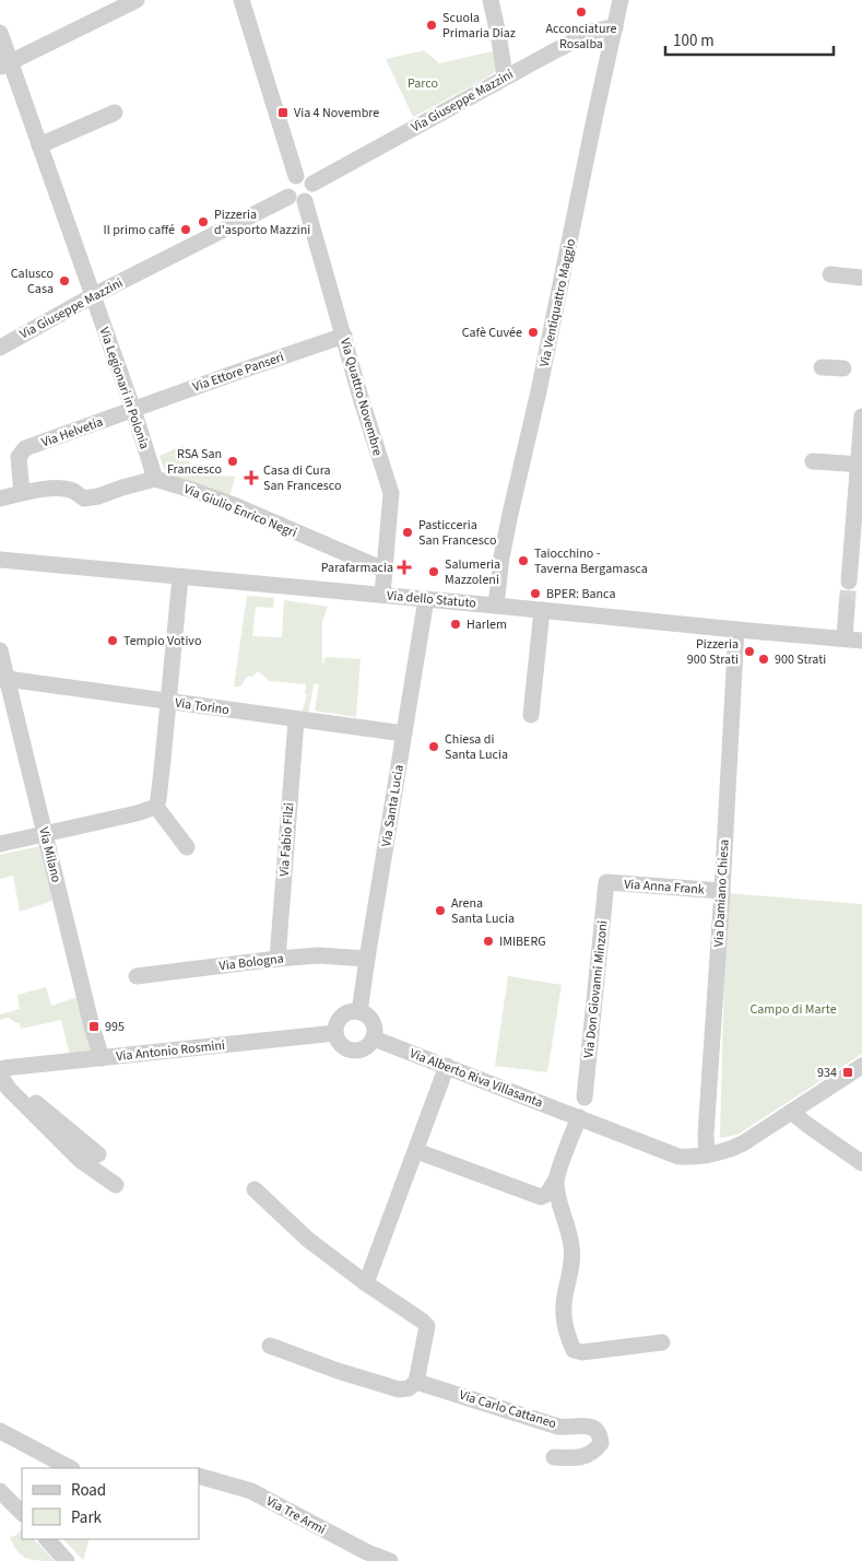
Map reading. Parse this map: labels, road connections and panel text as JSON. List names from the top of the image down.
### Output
{
  "streets": {
    "street": [
      "Via Giuseppe Mazzini",
      "Via Ventiquattro Maggio",
      "Via Ettore Panseri",
      "Via Legionari in Polonia",
      "Via Quattro Novembre",
      "Via Helvetia",
      "Via Giulio Enrico Negri",
      "Via dello Statuto",
      "Via Torino",
      "Via Santa Lucia",
      "Via Fabio Filzi",
      "Via Milano",
      "Via Anna Frank",
      "Via Damiano Chiesa",
      "Via Bologna",
      "Via Don Giovanni Minzoni",
      "Via Antonio Rosmini",
      "Via Alberto Riva Villasanta",
      "Via Carlo Cattaneo",
      "Via Tre Armi"
    ]
  },
  "crossings": [
    ["Via Giuseppe Mazzini", "Via Ventiquattro Maggio"],
    ["Via Giuseppe Mazzini", "Via Legionari in Polonia"],
    ["Via Giuseppe Mazzini", "Via Quattro Novembre"],
    ["Via Ventiquattro Maggio", "Via dello Statuto"],
    ["Via Ettore Panseri", "Via Legionari in Polonia"],
    ["Via Ettore Panseri", "Via Quattro Novembre"],
    ["Via Ettore Panseri", "Via Helvetia"],
    ["Via Legionari in Polonia", "Via Helvetia"],
    ["Via Legionari in Polonia", "Via Giulio Enrico Negri"],
    ["Via Quattro Novembre", "Via Giulio Enrico Negri"],
    ["Via Quattro Novembre", "Via dello Statuto"],
    ["Via dello Statuto", "Via Santa Lucia"],
    ["Via dello Statuto", "Via Damiano Chiesa"],
    ["Via Torino", "Via Santa Lucia"],
    ["Via Torino", "Via Fabio Filzi"],
    ["Via Torino", "Via Milano"],
    ["Via Santa Lucia", "Via Bologna"],
    ["Via Santa Lucia", "Via Antonio Rosmini"],
    ["Via Santa Lucia", "Via Alberto Riva Villasanta"],
    ["Via Fabio Filzi", "Via Bologna"],
    ["Via Milano", "Via Antonio Rosmini"],
    ["Via Anna Frank", "Via Damiano Chiesa"],
    ["Via Anna Frank", "Via Don Giovanni Minzoni"],
    ["Via Damiano Chiesa", "Via Alberto Riva Villasanta"],
    ["Via Antonio Rosmini", "Via Alberto Riva Villasanta"]
  ],
  "parks": ["Parco", "Campo di Marte"],
  "places": {
    "other": [
      "Acconciature Rosalba",
      "Scuola Primaria Diaz",
      "Pizzeria d'asporto Mazzini",
      "Il primo caffé",
      "Calusco Casa",
      "Cafè Cuvée",
      "RSA San Francesco",
      "Pasticceria San Francesco",
      "Taiocchino - Taverna Bergamasca",
      "Salumeria Mazzoleni",
      "BPER: Banca",
      "Harlem",
      "Tempio Votivo",
      "Pizzeria 900 Strati",
      "900 Strati",
      "Chiesa di Santa Lucia",
      "Arena Santa Lucia",
      "IMIBERG"
    ],
    "transit": ["Via 4 Novembre", "995", "934"],
    "health": ["Casa di Cura San Francesco", "Parafarmacia"]
  },
  "legend": ["Road", "Park"],
  "scale_bar": "100 m"
}
